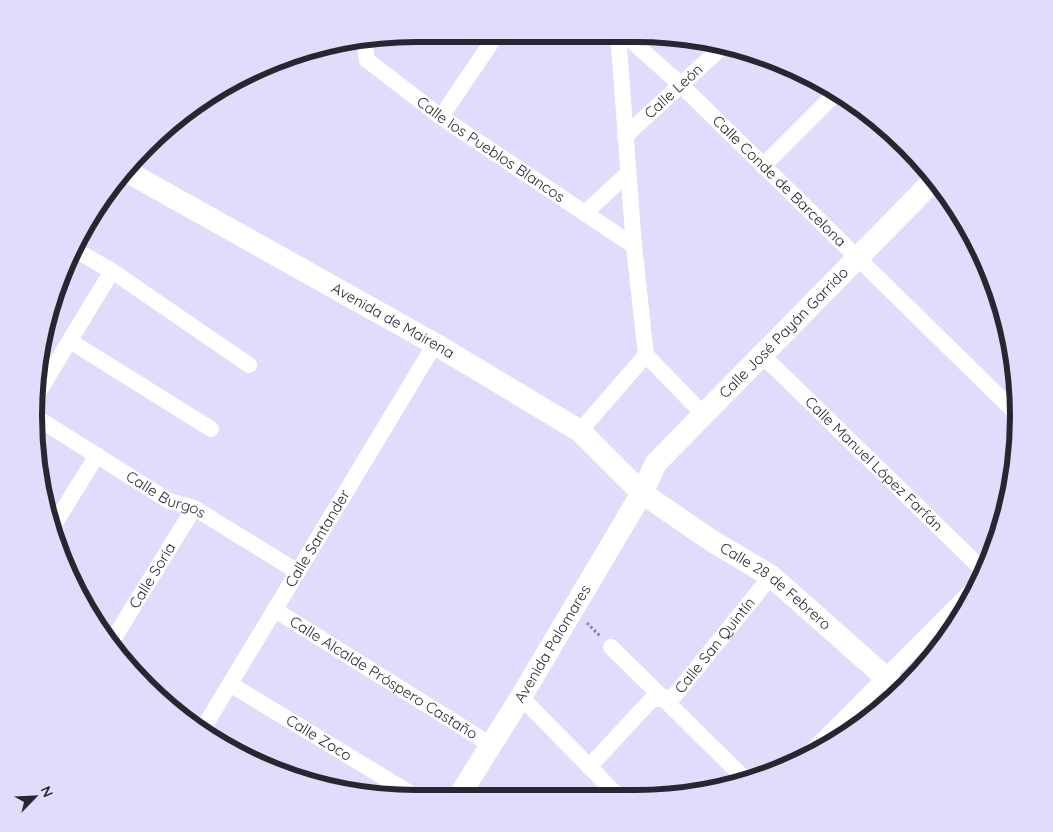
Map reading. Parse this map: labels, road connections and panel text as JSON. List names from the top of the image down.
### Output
{
  "streets": {
    "street": [
      "Calle León",
      "Calle los Pueblos Blancos",
      "Calle Conde de Barcelona",
      "Avenida de Mairena",
      "Calle José Payán Garrido",
      "Calle Manuel López Farfán",
      "Calle Burgos",
      "Calle Santander",
      "Calle Soria",
      "Calle 28 de Febrero",
      "Avenida Palomares",
      "Calle San Quintín",
      "Calle Alcalde Próspero Castaño",
      "Calle Zoco"
    ]
  },
  "crossings": [
    ["Calle León", "Calle Conde de Barcelona"],
    ["Calle Conde de Barcelona", "Calle José Payán Garrido"],
    ["Avenida de Mairena", "Calle José Payán Garrido"],
    ["Avenida de Mairena", "Calle Santander"],
    ["Avenida de Mairena", "Calle 28 de Febrero"],
    ["Avenida de Mairena", "Avenida Palomares"],
    ["Calle José Payán Garrido", "Calle Manuel López Farfán"],
    ["Calle José Payán Garrido", "Calle 28 de Febrero"],
    ["Calle José Payán Garrido", "Avenida Palomares"],
    ["Calle Burgos", "Calle Santander"],
    ["Calle Burgos", "Calle Soria"],
    ["Calle Santander", "Calle Alcalde Próspero Castaño"],
    ["Calle Santander", "Calle Zoco"],
    ["Calle 28 de Febrero", "Avenida Palomares"],
    ["Calle 28 de Febrero", "Calle San Quintín"],
    ["Avenida Palomares", "Calle Alcalde Próspero Castaño"]
  ],
  "north": "top right"
}
